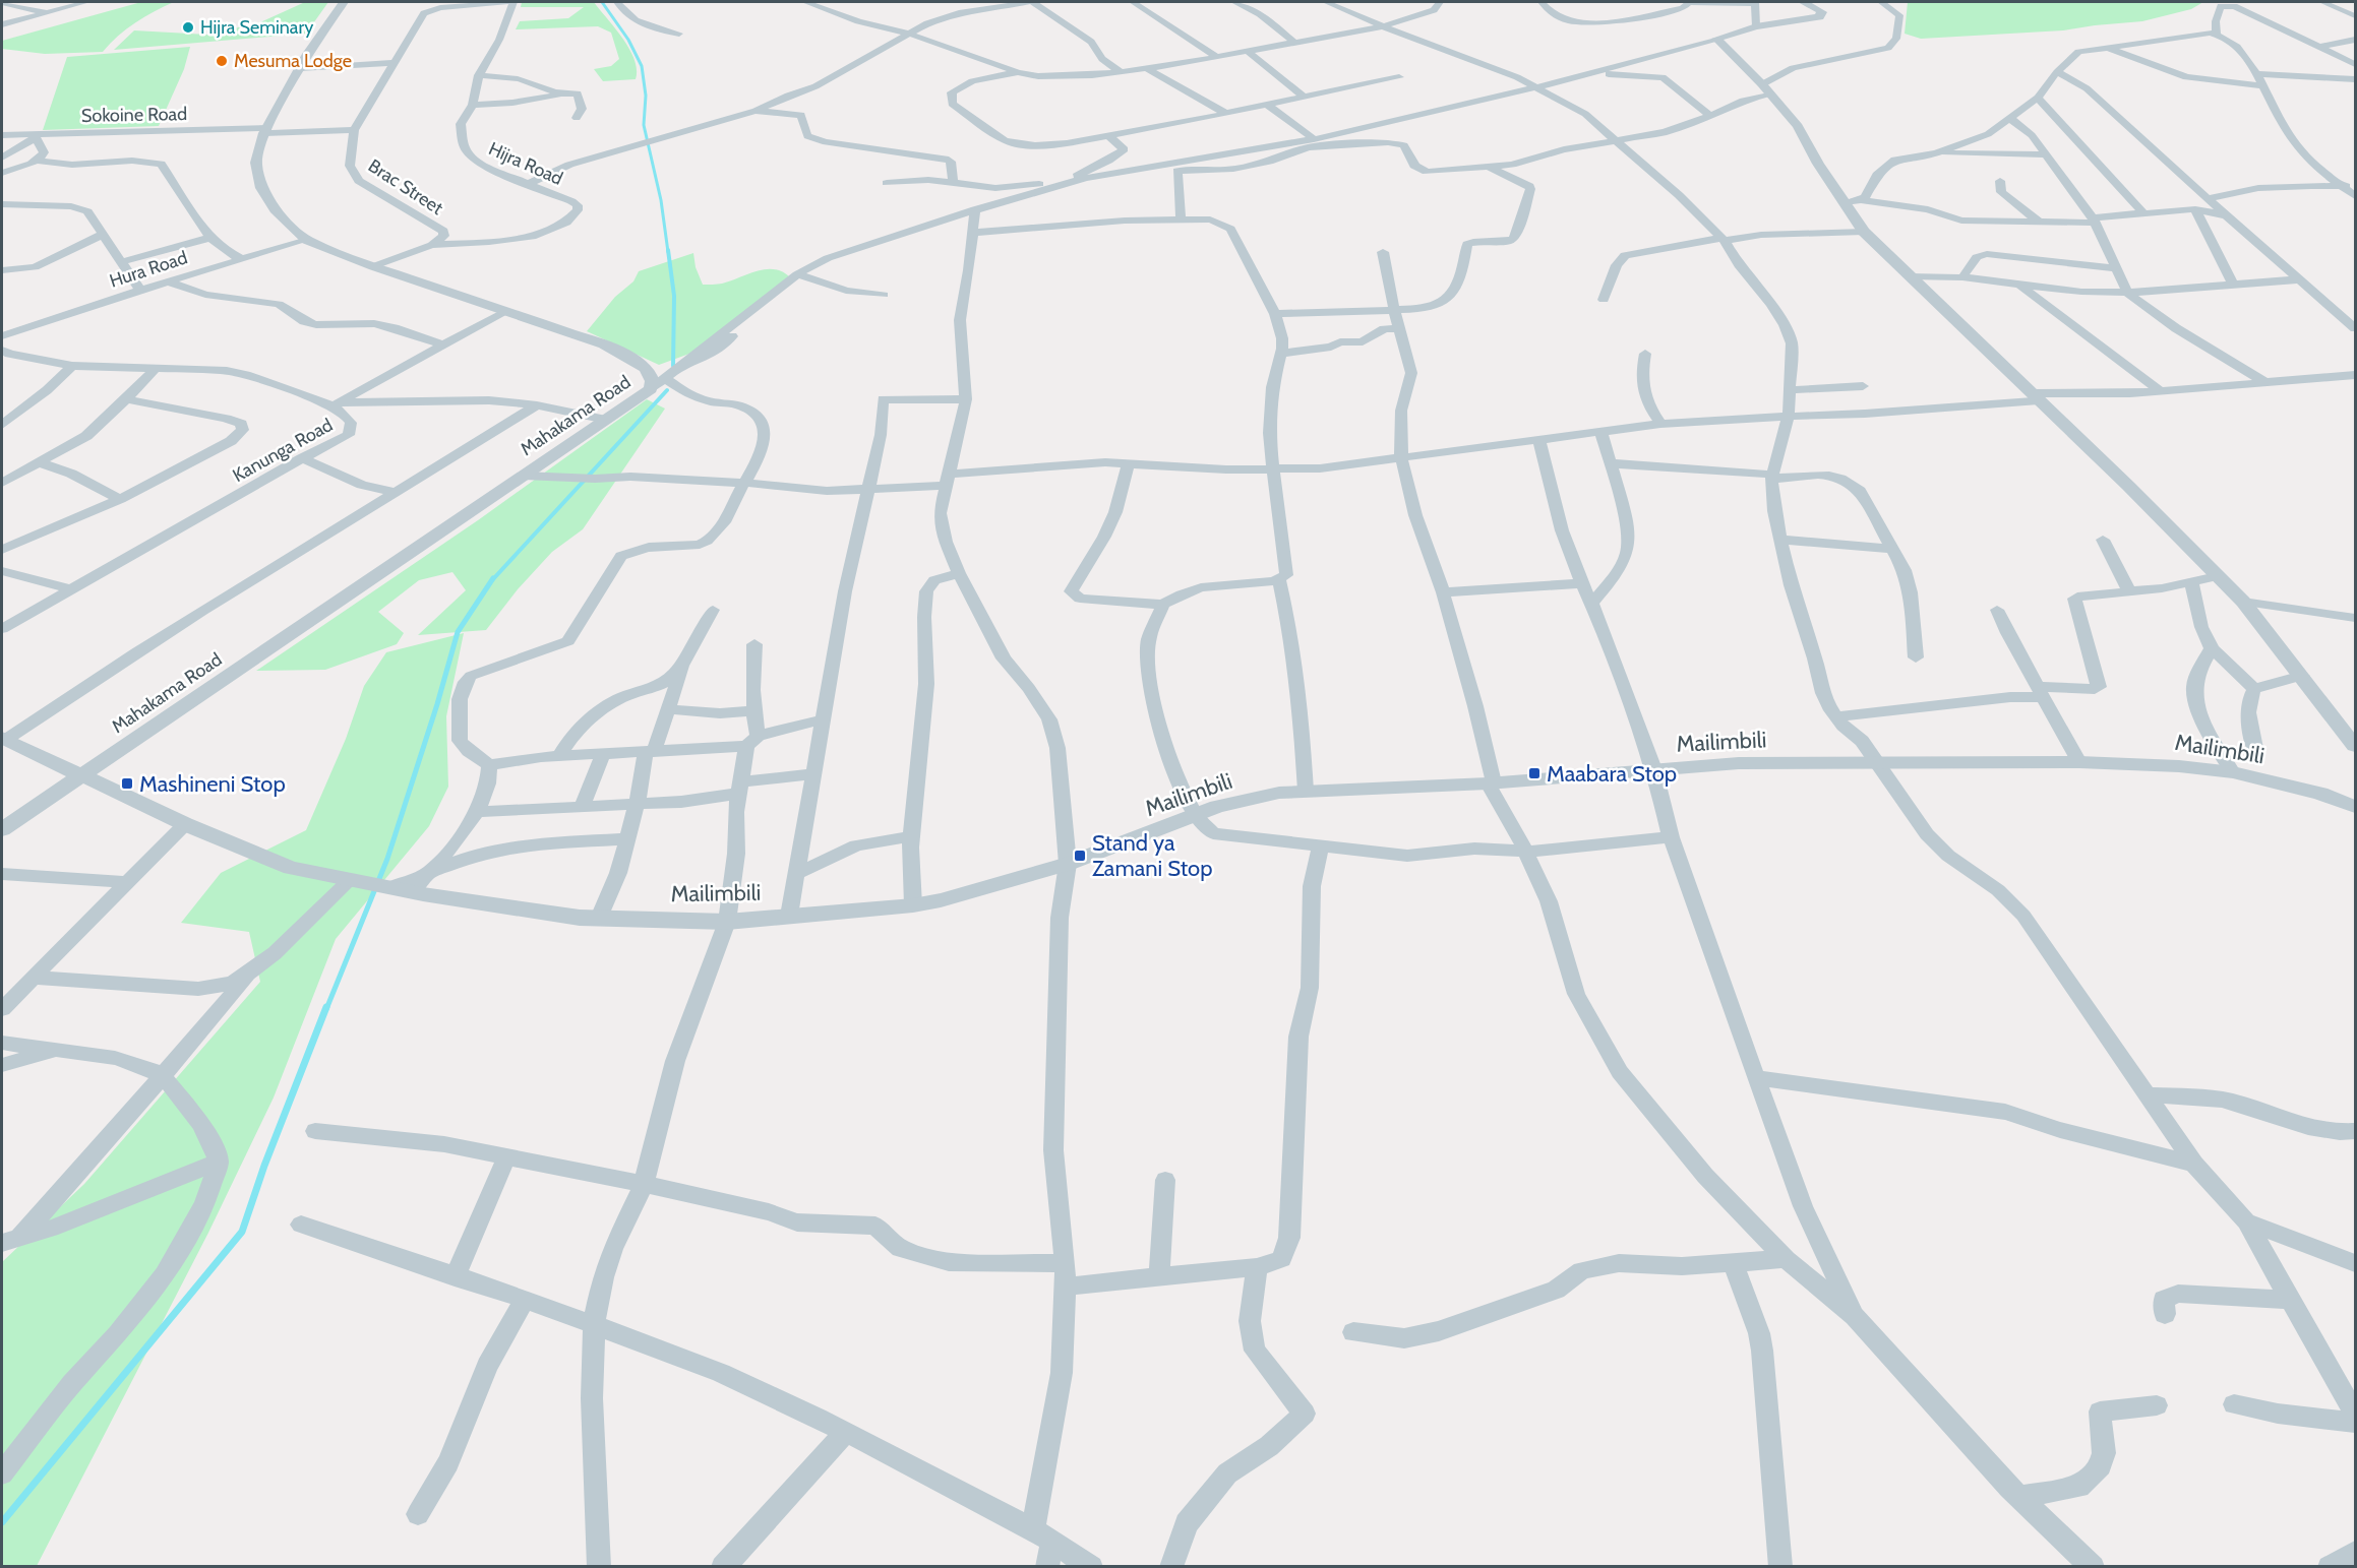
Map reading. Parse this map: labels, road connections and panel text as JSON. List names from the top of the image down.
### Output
{
  "streets": {
    "street": [
      "Sokoine Road",
      "Hijra Road",
      "Brac Street",
      "Hura Road",
      "Mahakama Road",
      "Kanunga Road",
      "Mailimbili"
    ]
  },
  "crossings": [
    ["Sokoine Road", "Brac Street"],
    ["Sokoine Road", "Mahakama Road"],
    ["Hijra Road", "Brac Street"],
    ["Brac Street", "Mahakama Road"],
    ["Hura Road", "Mahakama Road"],
    ["Mahakama Road", "Mailimbili"]
  ],
  "places": {
    "other": ["Hijra Seminary", "Mesuma Lodge"],
    "transit": ["Maabara Stop", "Mashineni Stop", "Stand ya Zamani Stop"]
  }
}
